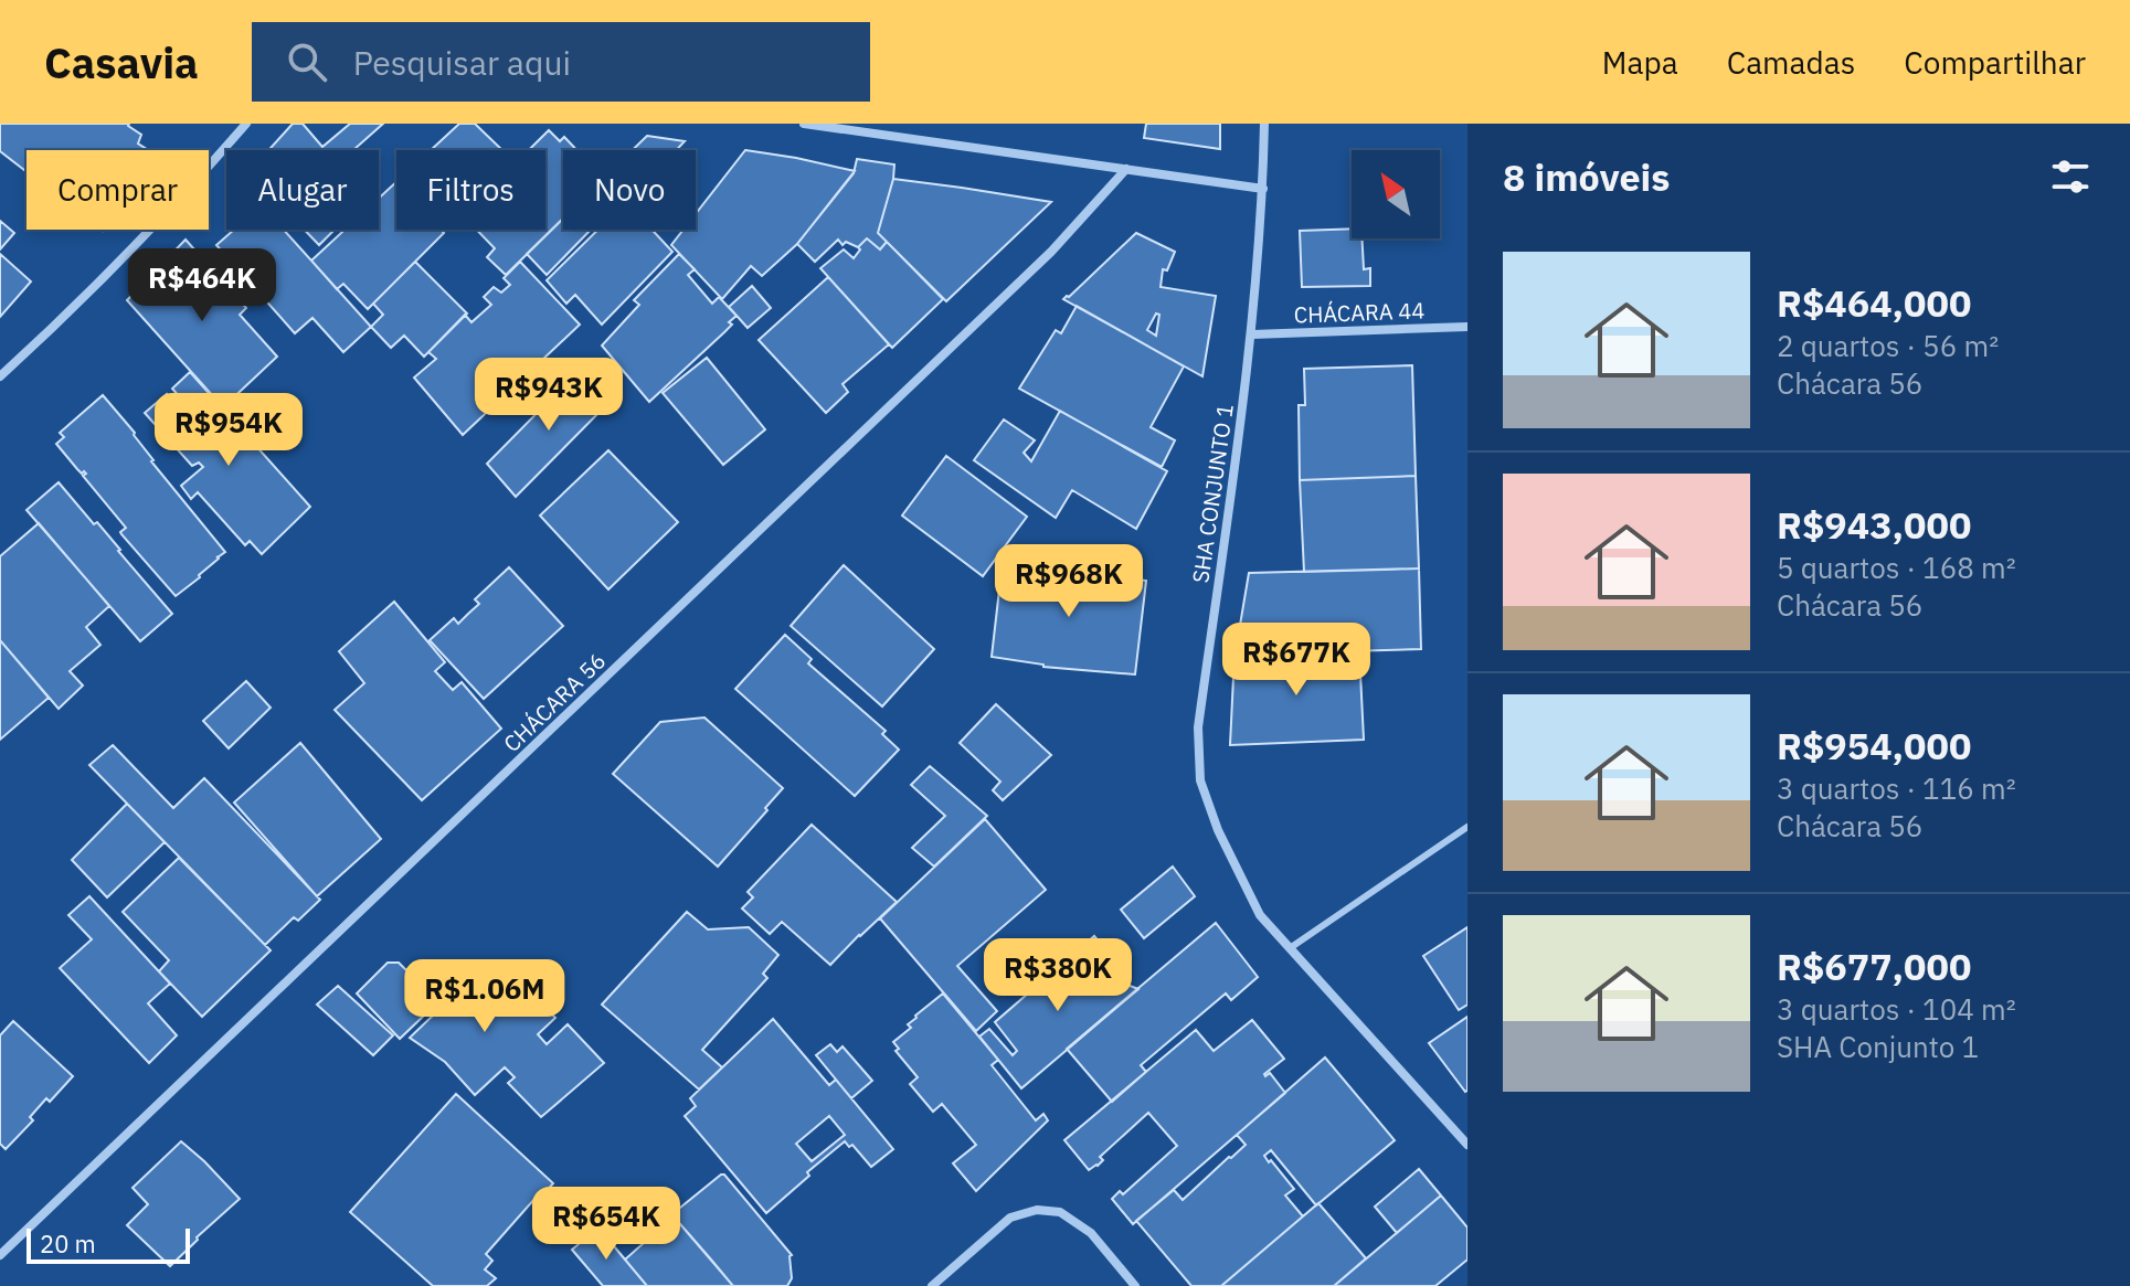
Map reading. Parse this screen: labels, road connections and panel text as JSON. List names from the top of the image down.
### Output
{
  "streets": {
    "street": ["CHÁCARA 44", "SHA CONJUNTO 1", "CHÁCARA 56"]
  },
  "crossings": [
    ["CHÁCARA 44", "SHA CONJUNTO 1"]
  ],
  "scale_bar": "20 m",
  "north": "top left",
  "page": {
    "header": "Casavia",
    "search": "Pesquisar aqui",
    "nav": ["Mapa", "Camadas", "Compartilhar"],
    "heading": "8 imóveis",
    "chip": [
      "Comprar",
      "Alugar",
      "Filtros",
      "Novo"
    ],
    "list": [
      {
        "name": "R$464,000",
        "note": "2 quartos · 56 m² · Chácara 56"
      },
      {
        "name": "R$943,000",
        "note": "5 quartos · 168 m² · Chácara 56"
      },
      {
        "name": "R$954,000",
        "note": "3 quartos · 116 m² · Chácara 56"
      },
      {
        "name": "R$677,000",
        "note": "3 quartos · 104 m² · SHA Conjunto 1"
      }
    ],
    "price": [
      "R$464K",
      "R$943K",
      "R$954K",
      "R$968K",
      "R$677K",
      "R$380K",
      "R$1.06M",
      "R$654K"
    ],
    "scale": "20 m"
  }
}
